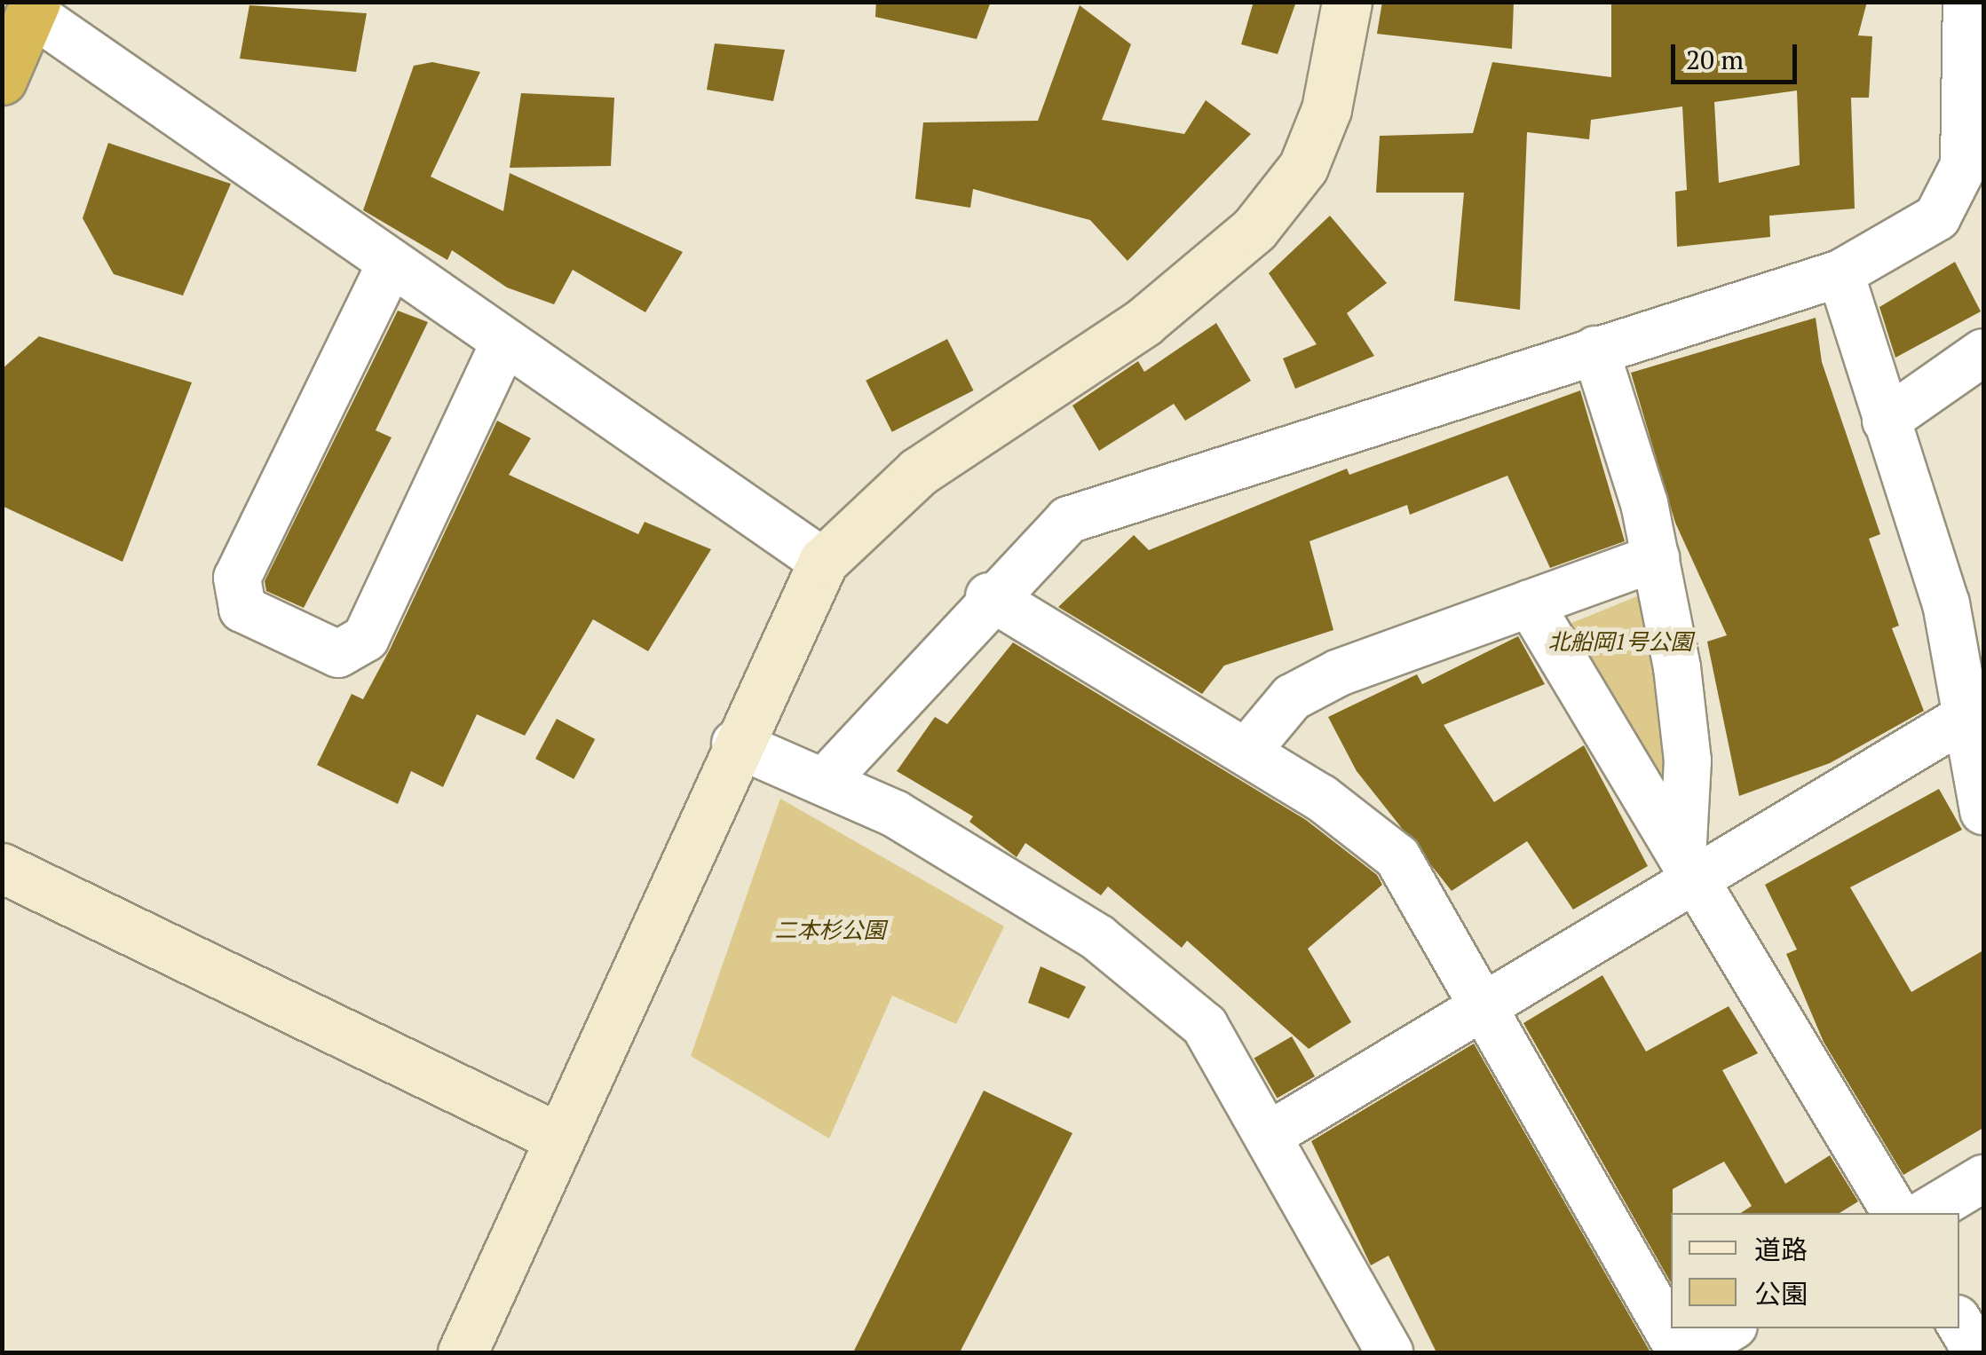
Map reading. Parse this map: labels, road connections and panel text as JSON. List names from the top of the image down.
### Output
{
  "parks": ["北船岡1号公園", "二本杉公園"],
  "legend": ["道路", "公園"],
  "scale_bar": "20 m"
}
